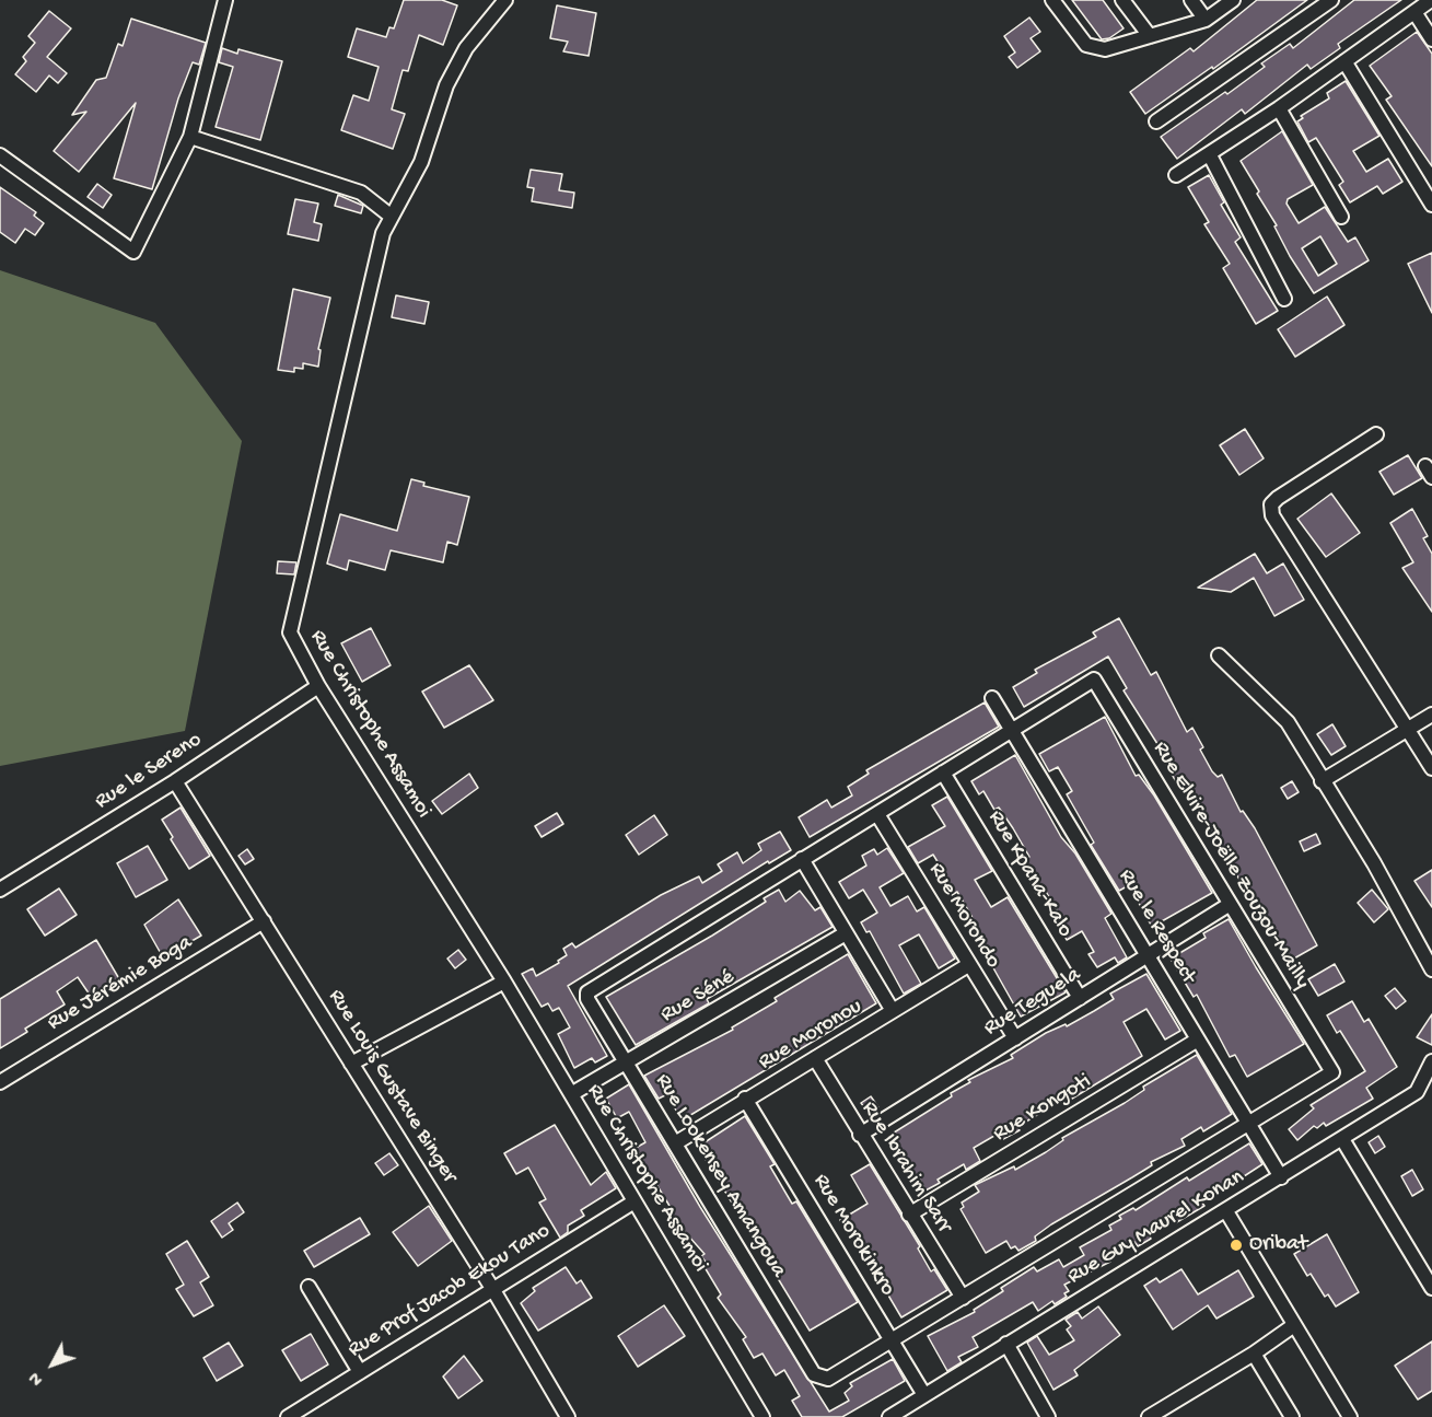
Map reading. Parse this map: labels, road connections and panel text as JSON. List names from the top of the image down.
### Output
{
  "streets": {
    "street": [
      "Rue Christophe Assamoi",
      "Rue le Sereno",
      "Rue Elvire-Joëlle Zouzou-Mailly",
      "Rue Kpana-Kalo",
      "Rue Morondo",
      "Rue le Respect",
      "Rue Jérémie Boga",
      "Rue Séné",
      "Rue Teguela",
      "Rue Moronou",
      "Rue Louis Gustave Binger",
      "Rue Kongoti",
      "Rue Ibrahim Sarr",
      "Rue Lookensey Amangoua",
      "Rue Guy Maurel Konan",
      "Rue Morokinkro",
      "Rue Prof Jacob Ekou Tano"
    ]
  },
  "crossings": [
    ["Rue Christophe Assamoi", "Rue le Sereno"],
    ["Rue Christophe Assamoi", "Rue Séné"],
    ["Rue Christophe Assamoi", "Rue Prof Jacob Ekou Tano"],
    ["Rue le Sereno", "Rue Louis Gustave Binger"],
    ["Rue Elvire-Joëlle Zouzou-Mailly", "Rue le Respect"],
    ["Rue Elvire-Joëlle Zouzou-Mailly", "Rue Teguela"],
    ["Rue Elvire-Joëlle Zouzou-Mailly", "Rue Lookensey Amangoua"],
    ["Rue Kpana-Kalo", "Rue Teguela"],
    ["Rue Kpana-Kalo", "Rue Lookensey Amangoua"],
    ["Rue Morondo", "Rue Teguela"],
    ["Rue Morondo", "Rue Moronou"],
    ["Rue Morondo", "Rue Lookensey Amangoua"],
    ["Rue le Respect", "Rue Teguela"],
    ["Rue le Respect", "Rue Kongoti"],
    ["Rue le Respect", "Rue Lookensey Amangoua"],
    ["Rue le Respect", "Rue Guy Maurel Konan"],
    ["Rue Jérémie Boga", "Rue Louis Gustave Binger"],
    ["Rue Séné", "Rue Lookensey Amangoua"],
    ["Rue Teguela", "Rue Ibrahim Sarr"],
    ["Rue Moronou", "Rue Ibrahim Sarr"],
    ["Rue Moronou", "Rue Lookensey Amangoua"],
    ["Rue Moronou", "Rue Morokinkro"],
    ["Rue Louis Gustave Binger", "Rue Prof Jacob Ekou Tano"],
    ["Rue Kongoti", "Rue Ibrahim Sarr"],
    ["Rue Ibrahim Sarr", "Rue Lookensey Amangoua"],
    ["Rue Lookensey Amangoua", "Rue Morokinkro"],
    ["Rue Guy Maurel Konan", "Rue Morokinkro"]
  ],
  "places": ["Oribat"],
  "north": "bottom left"
}
